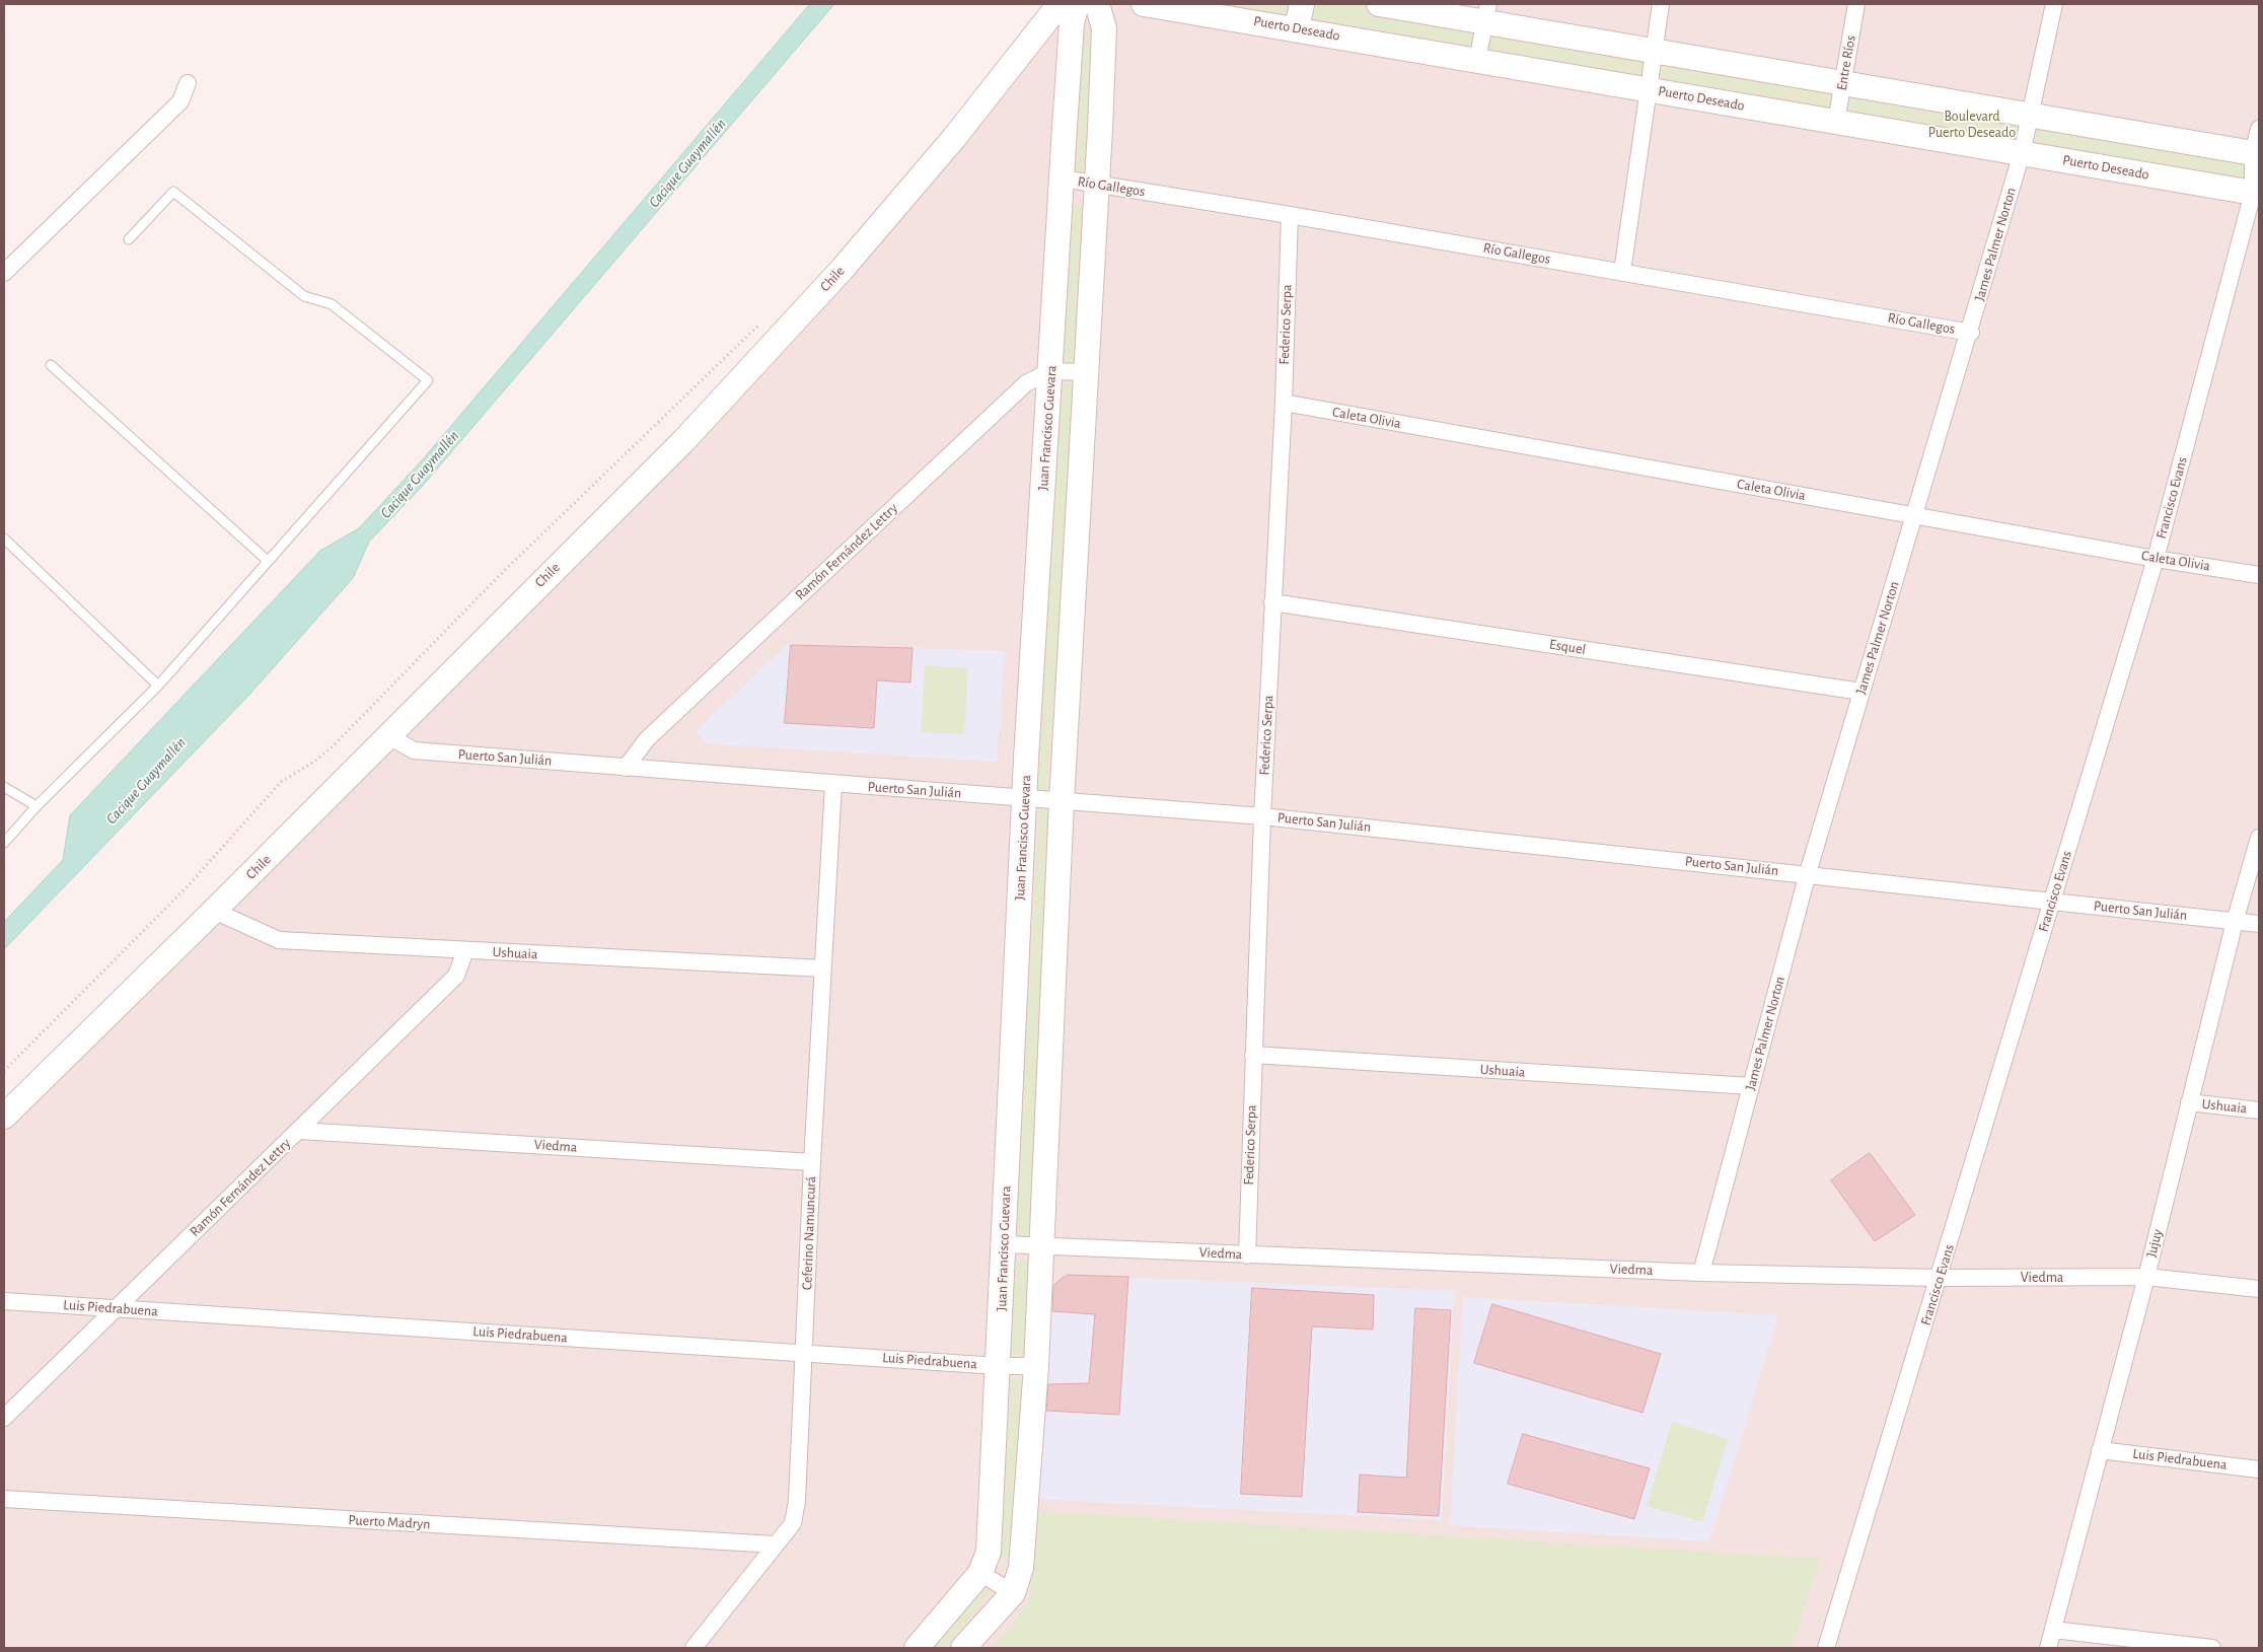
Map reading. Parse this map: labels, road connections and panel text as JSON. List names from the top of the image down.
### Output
{
  "streets": {
    "street": [
      "Puerto Deseado",
      "Entre Ríos",
      "Río Gallegos",
      "James Palmer Norton",
      "Chile",
      "Federico Serpa",
      "Caleta Olivia",
      "Juan Francisco Guevara",
      "Francisco Evans",
      "Ramón Fernández Lettry",
      "Esquel",
      "Puerto San Julián",
      "Ushuaia",
      "Viedma",
      "Ceferino Namuncurá",
      "Jujuy",
      "Luis Piedrabuena",
      "Puerto Madryn"
    ]
  },
  "crossings": [
    ["Puerto Deseado", "Entre Ríos"],
    ["Puerto Deseado", "James Palmer Norton"],
    ["Puerto Deseado", "Francisco Evans"],
    ["Río Gallegos", "James Palmer Norton"],
    ["Río Gallegos", "Federico Serpa"],
    ["Río Gallegos", "Juan Francisco Guevara"],
    ["James Palmer Norton", "Caleta Olivia"],
    ["James Palmer Norton", "Esquel"],
    ["James Palmer Norton", "Puerto San Julián"],
    ["James Palmer Norton", "Ushuaia"],
    ["James Palmer Norton", "Viedma"],
    ["Chile", "Puerto San Julián"],
    ["Chile", "Ushuaia"],
    ["Federico Serpa", "Caleta Olivia"],
    ["Federico Serpa", "Esquel"],
    ["Federico Serpa", "Puerto San Julián"],
    ["Federico Serpa", "Ushuaia"],
    ["Federico Serpa", "Viedma"],
    ["Caleta Olivia", "Francisco Evans"],
    ["Juan Francisco Guevara", "Ramón Fernández Lettry"],
    ["Juan Francisco Guevara", "Puerto San Julián"],
    ["Juan Francisco Guevara", "Viedma"],
    ["Juan Francisco Guevara", "Luis Piedrabuena"],
    ["Francisco Evans", "Puerto San Julián"],
    ["Francisco Evans", "Viedma"],
    ["Ramón Fernández Lettry", "Puerto San Julián"],
    ["Ramón Fernández Lettry", "Ushuaia"],
    ["Ramón Fernández Lettry", "Viedma"],
    ["Ramón Fernández Lettry", "Luis Piedrabuena"],
    ["Puerto San Julián", "Ceferino Namuncurá"],
    ["Puerto San Julián", "Jujuy"],
    ["Ushuaia", "Ceferino Namuncurá"],
    ["Ushuaia", "Jujuy"],
    ["Viedma", "Ceferino Namuncurá"],
    ["Viedma", "Jujuy"],
    ["Ceferino Namuncurá", "Luis Piedrabuena"],
    ["Ceferino Namuncurá", "Puerto Madryn"],
    ["Jujuy", "Luis Piedrabuena"]
  ],
  "water": ["Cacique Guaymallén"],
  "parks": ["Boulevard Puerto Deseado"]
}
